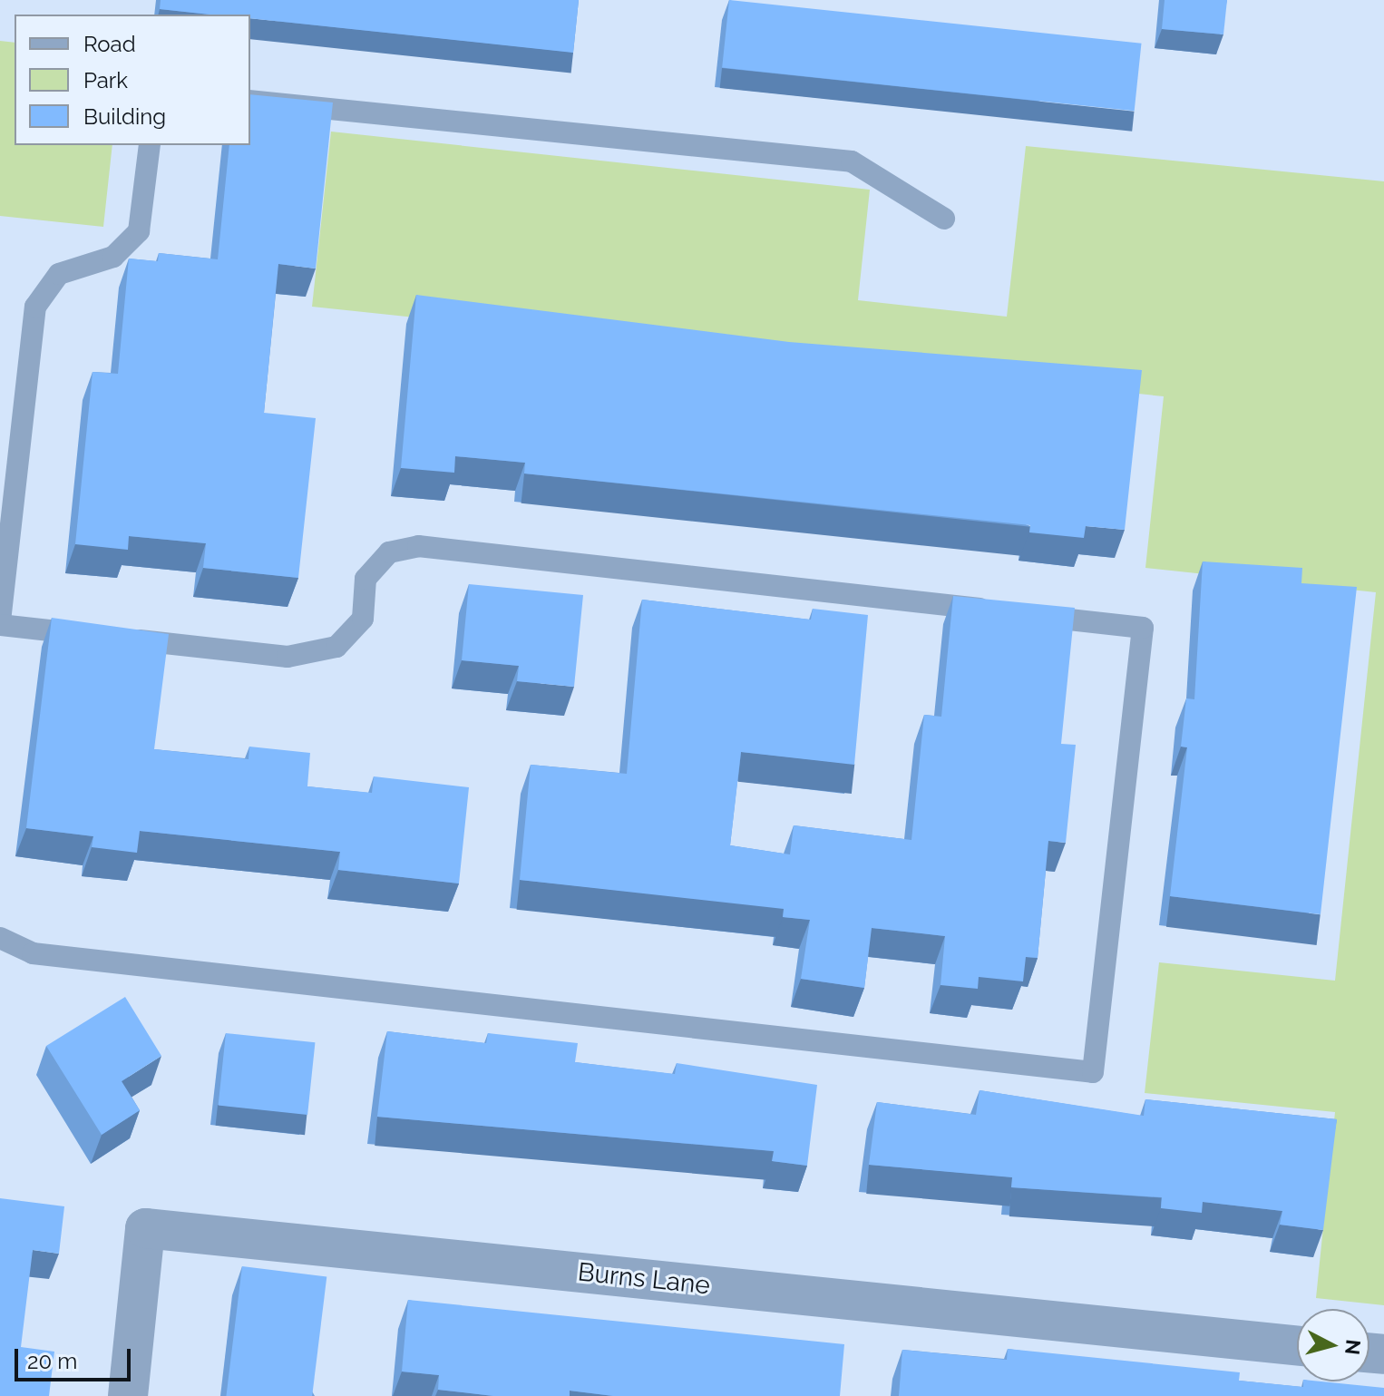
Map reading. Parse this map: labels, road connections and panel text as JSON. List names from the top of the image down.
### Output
{
  "streets": {
    "street": ["Burns Lane"]
  },
  "legend": ["Road", "Park", "Building"],
  "scale_bar": "20 m",
  "north": "right"
}
